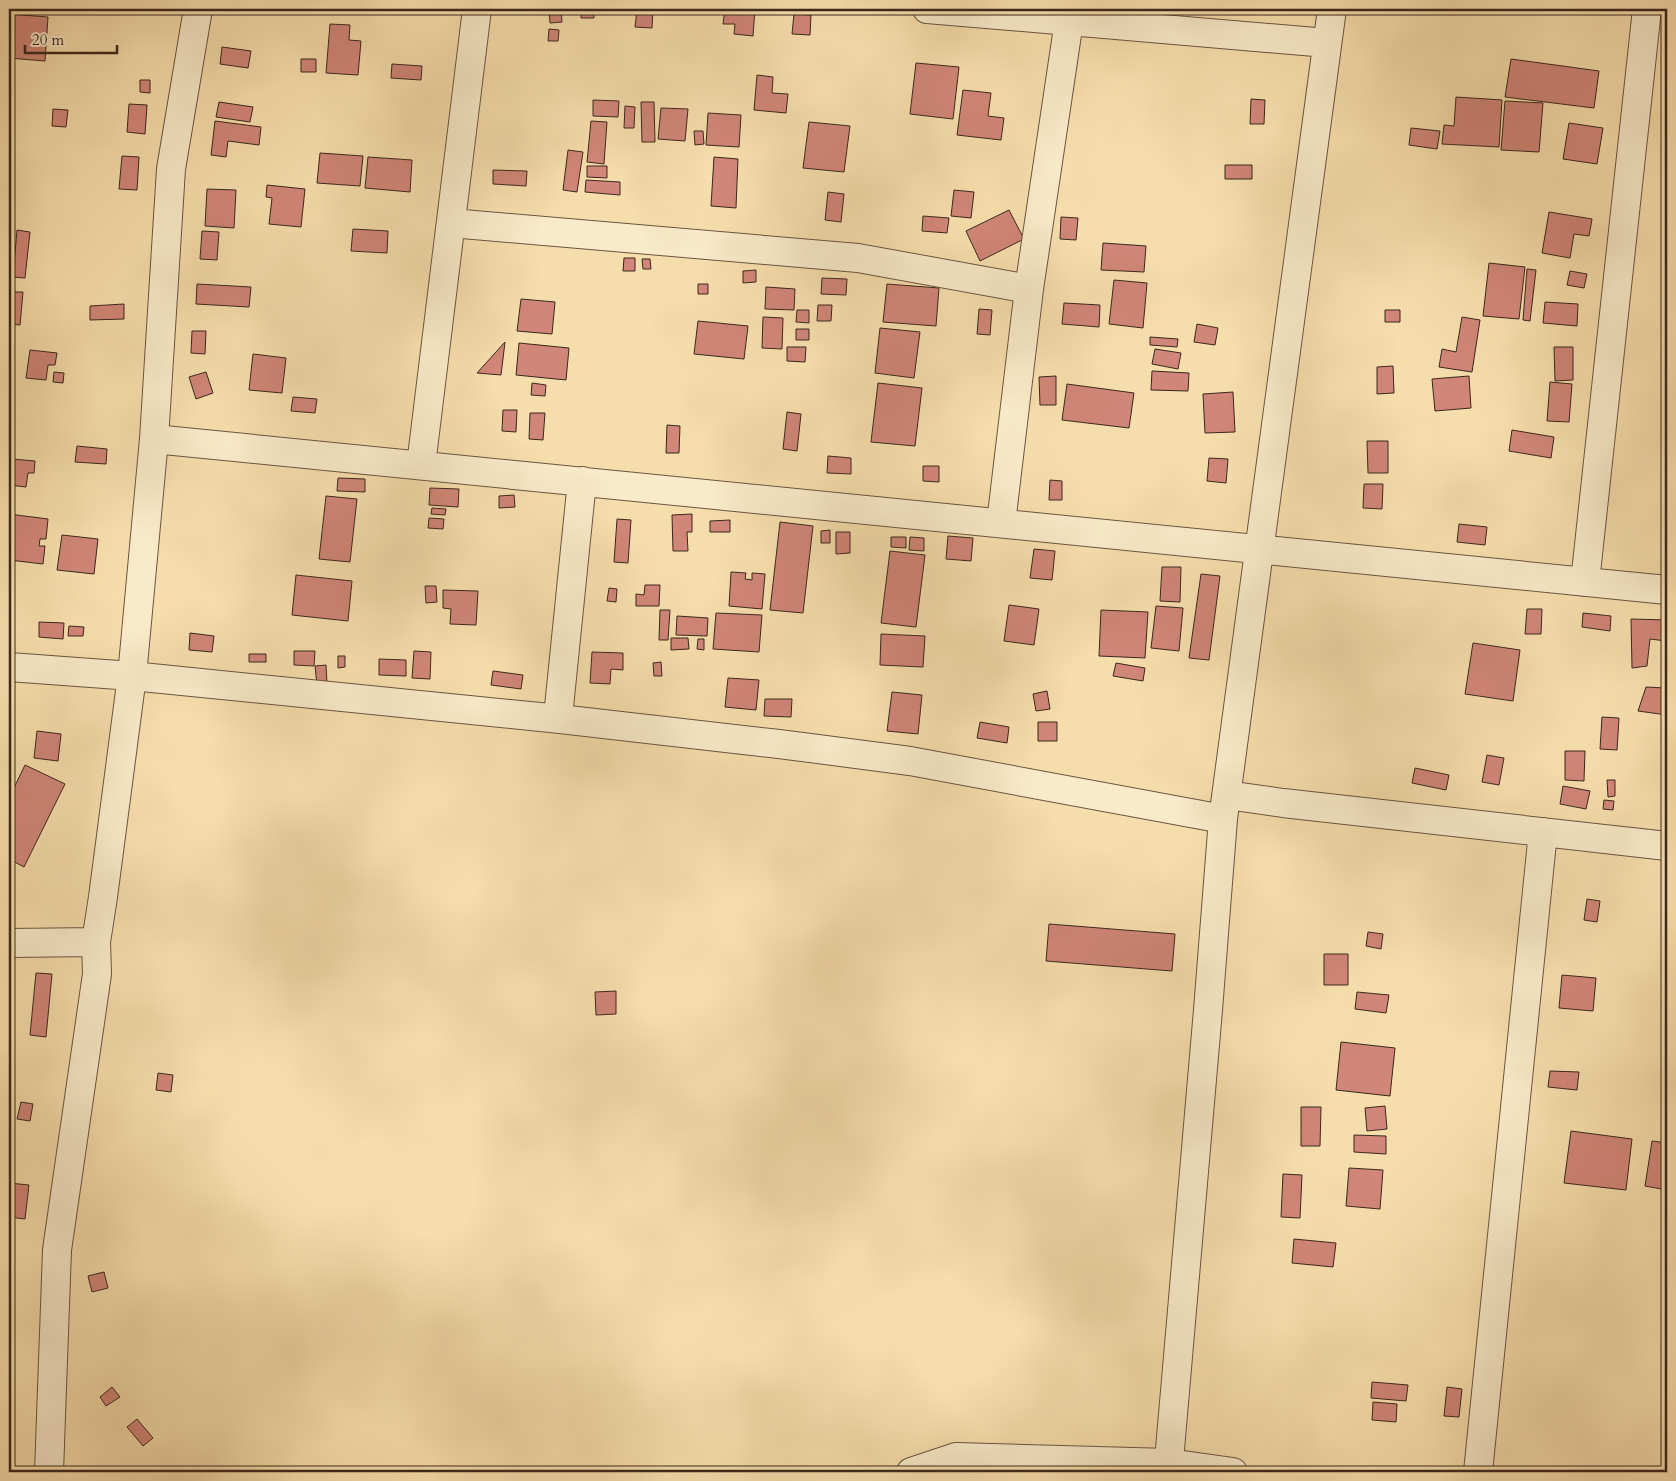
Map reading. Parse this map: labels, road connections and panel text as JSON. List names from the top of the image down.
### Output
{
  "scale_bar": "20 m"
}
